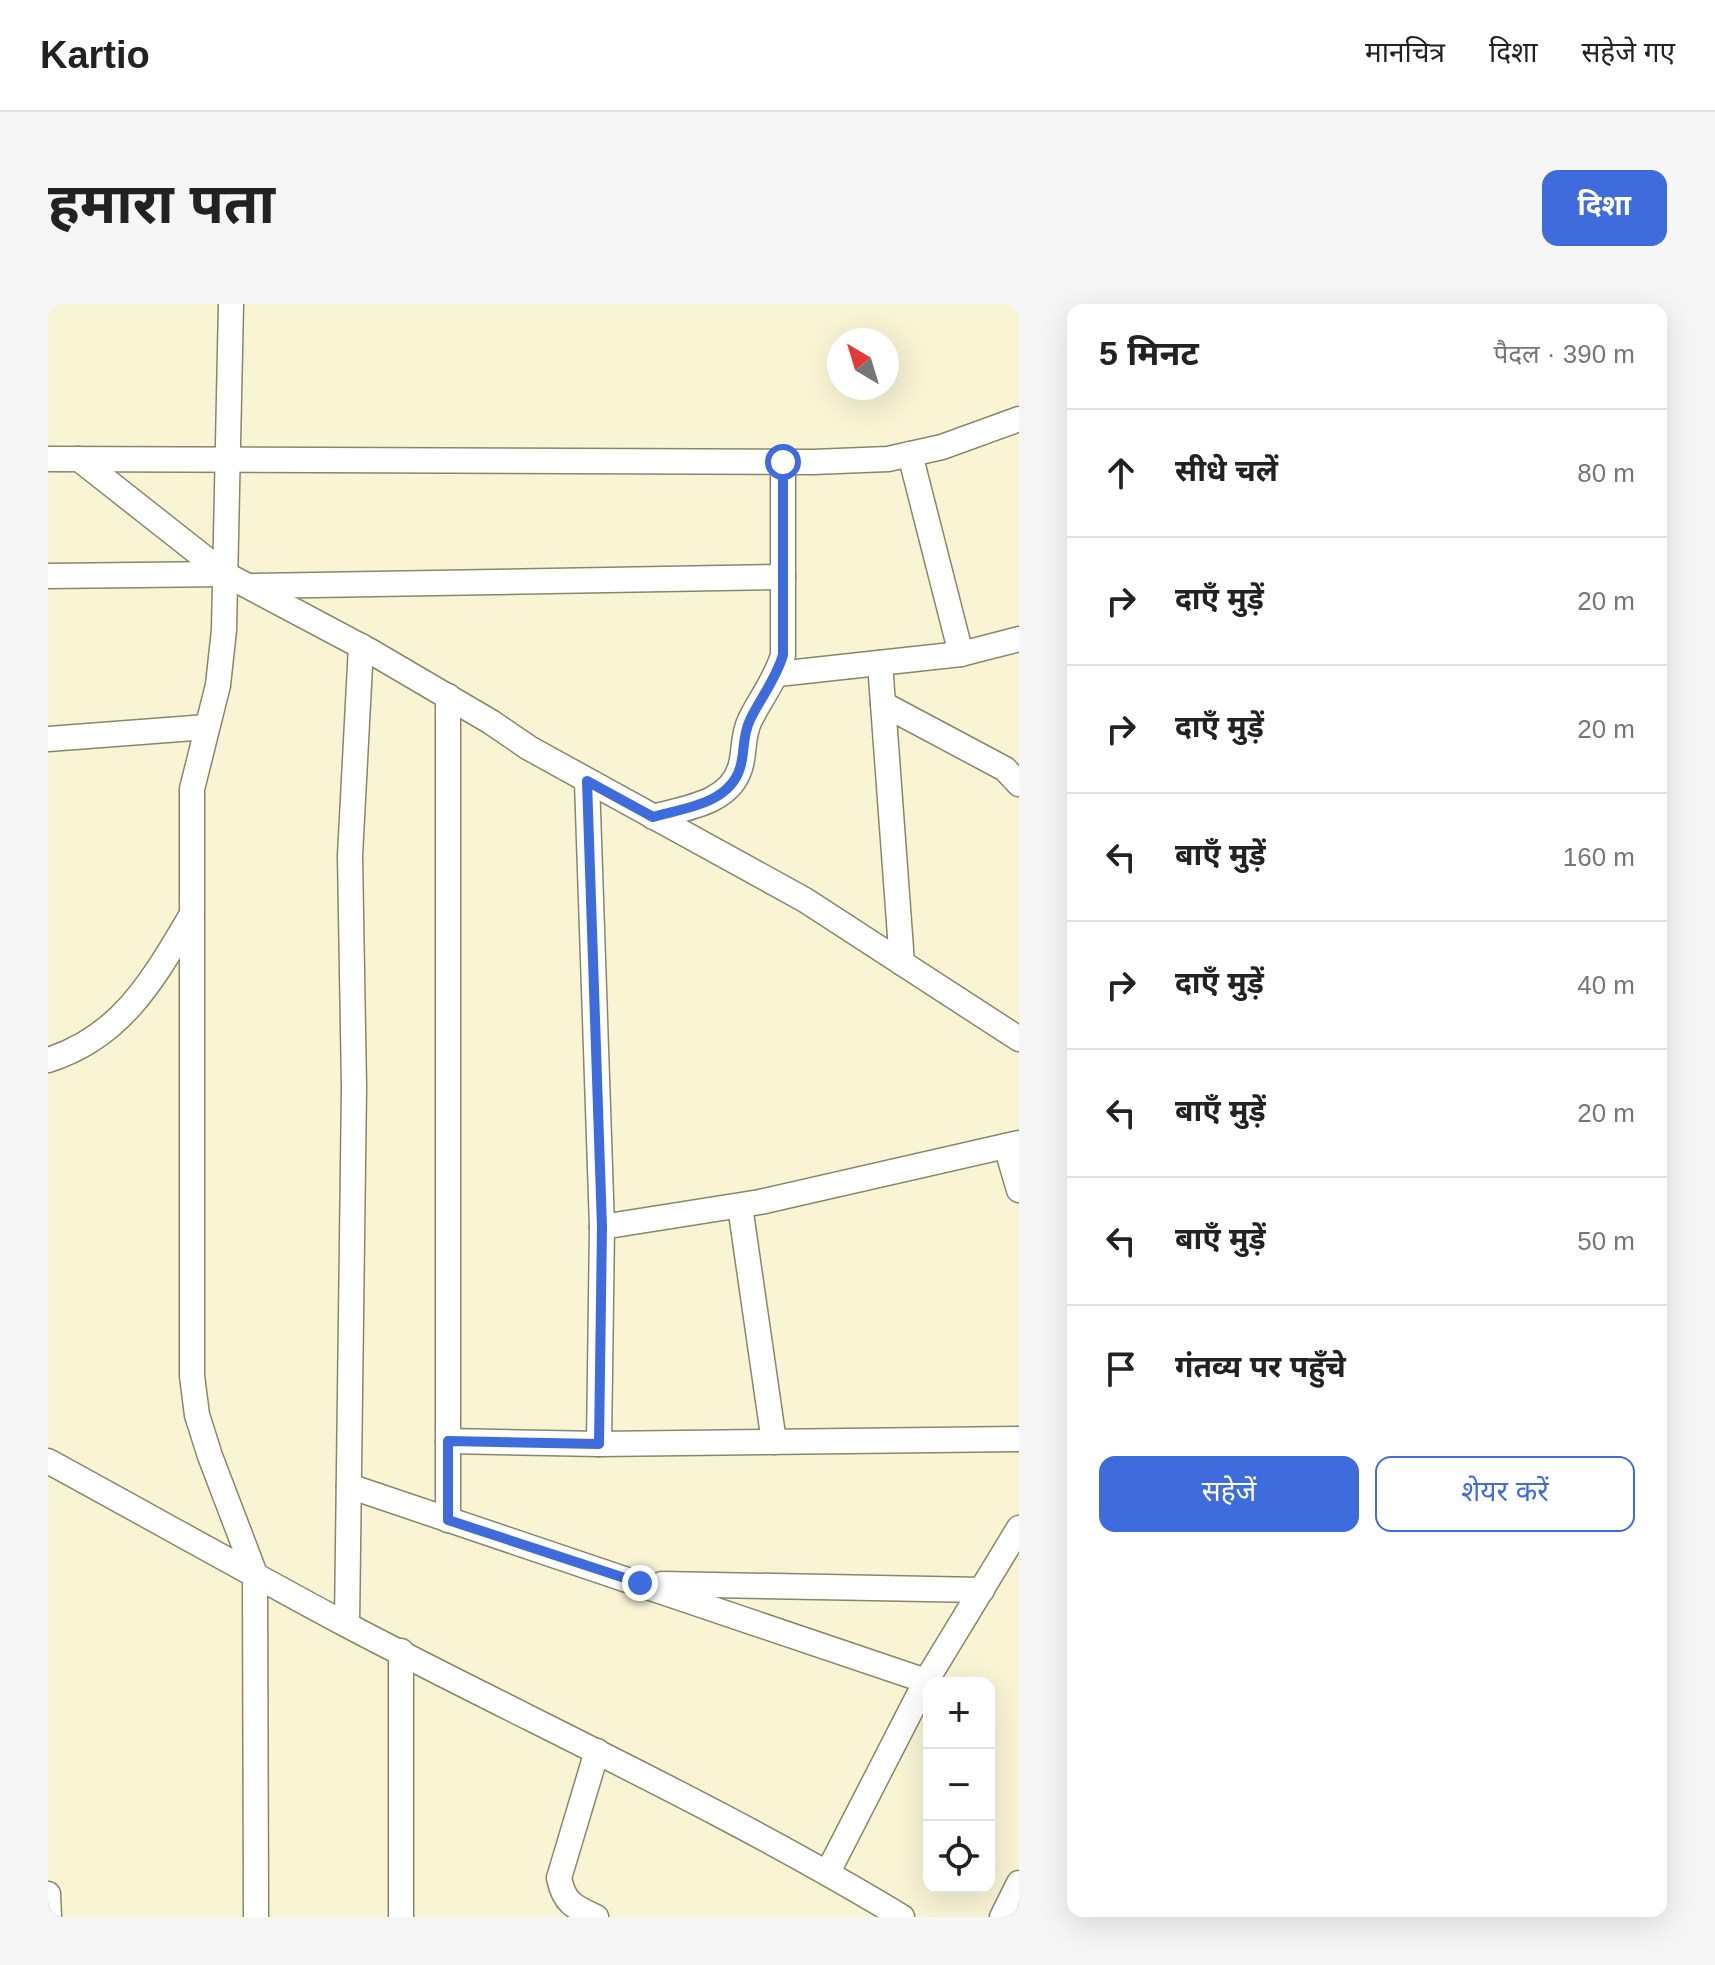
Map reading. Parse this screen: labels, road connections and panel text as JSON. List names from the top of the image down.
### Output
{
  "north": "top left",
  "page": {
    "header": "Kartio",
    "nav": ["मानचित्र", "दिशा", "सहेजे गए"],
    "buttons": [
      "दिशा",
      ["सहेजें", "शेयर करें"]
    ],
    "title": "हमारा पता",
    "heading": ["5 मिनट", "पैदल · 390 m"],
    "list": [
      ["सीधे चलें", "80 m"],
      ["दाएँ मुड़ें", "20 m"],
      ["दाएँ मुड़ें", "20 m"],
      ["बाएँ मुड़ें", "160 m"],
      ["दाएँ मुड़ें", "40 m"],
      ["बाएँ मुड़ें", "20 m"],
      ["बाएँ मुड़ें", "50 m"],
      "गंतव्य पर पहुँचे"
    ],
    "map_buttons": ["+", "−"]
  }
}
